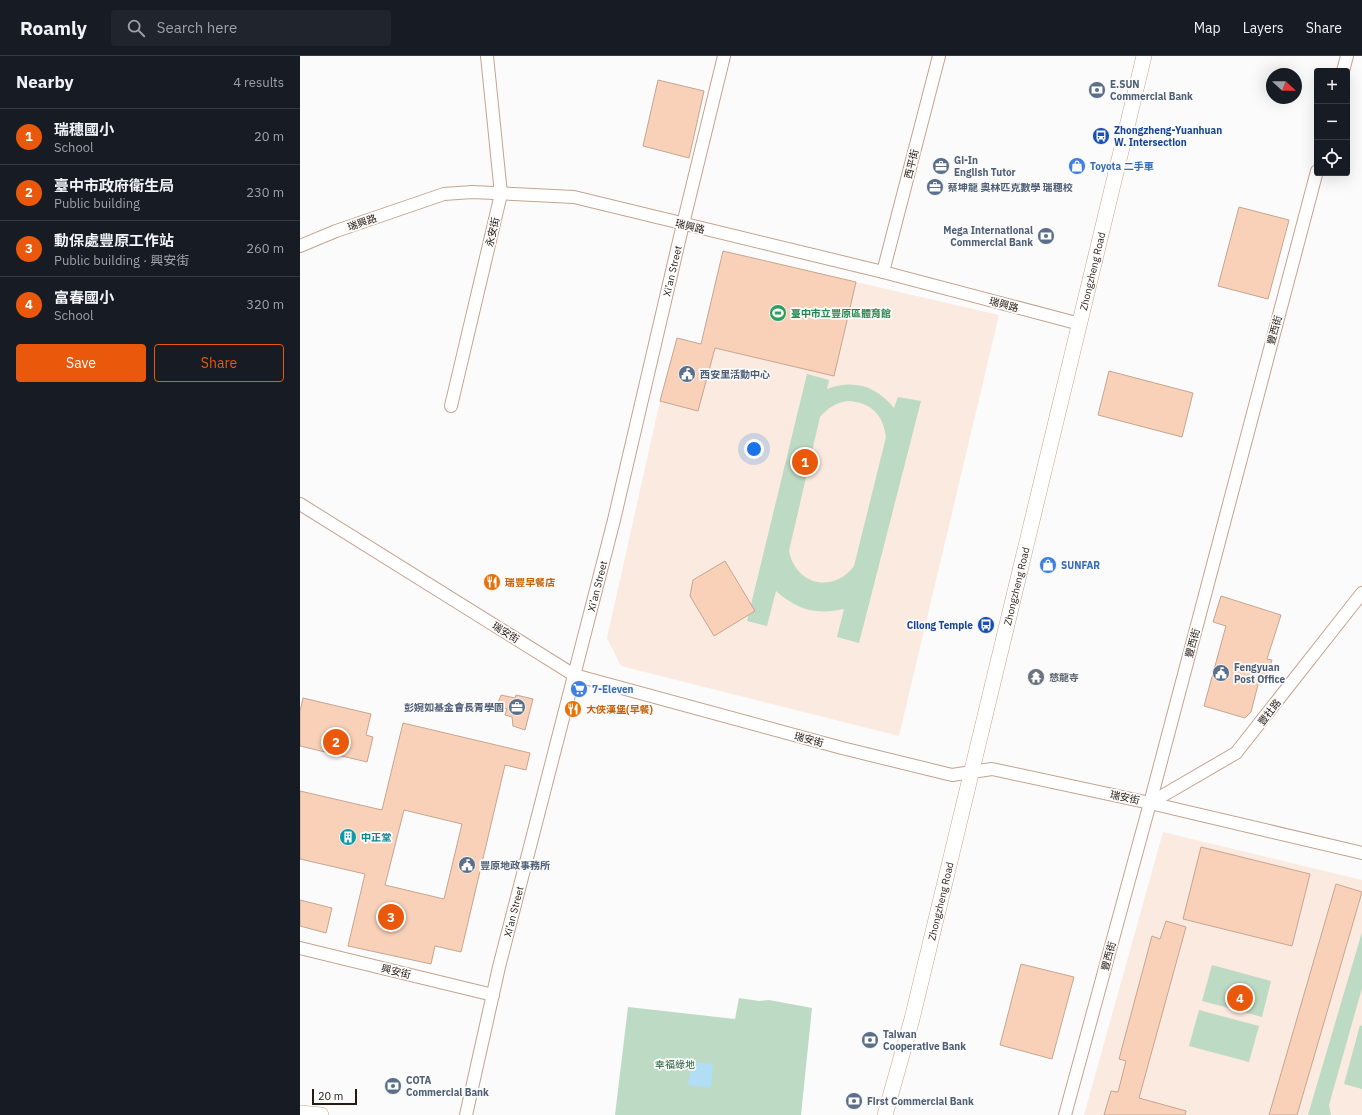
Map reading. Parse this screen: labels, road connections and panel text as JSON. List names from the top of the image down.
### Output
{
  "streets": {
    "street": [
      "西平街",
      "瑞興路",
      "永安街",
      "Xi’an Street",
      "Zhongzheng Road",
      "豐西街",
      "瑞安街",
      "豐社路",
      "興安街"
    ]
  },
  "crossings": [
    ["西平街", "瑞興路"],
    ["瑞興路", "永安街"],
    ["瑞興路", "Xi’an Street"],
    ["瑞興路", "Zhongzheng Road"],
    ["Xi’an Street", "瑞安街"],
    ["Xi’an Street", "興安街"],
    ["Zhongzheng Road", "瑞安街"],
    ["豐西街", "瑞安街"],
    ["豐西街", "豐社路"],
    ["瑞安街", "豐社路"]
  ],
  "parks": ["幸福綠地"],
  "places": {
    "bank": [
      "E.SUN Commercial Bank",
      "Mega International Commercial Bank",
      "Taiwan Cooperative Bank",
      "COTA Commercial Bank",
      "First Commercial Bank"
    ],
    "bus stop": ["Zhongzheng-Yuanhuan W. Intersection", "Cilong Temple"],
    "office": ["Gi-In English Tutor", "蔡坤龍 奧林匹克數學 瑞穗校", "彭婉如基金會長青學園"],
    "shop": ["Toyota 二手車", "SUNFAR"],
    "sports": ["臺中市立豐原區體育館"],
    "public building": ["西安里活動中心", "Fengyuan Post Office", "豐原地政事務所"],
    "restaurant": ["瑞豐早餐店", "大俠漢堡(早餐)"],
    "temple": ["慈龍寺"],
    "supermarket": ["7-Eleven"],
    "building": ["中正堂"]
  },
  "scale_bar": "20 m",
  "north": "right",
  "page": {
    "header": "Roamly",
    "search": "Search here",
    "nav": ["Map", "Layers", "Share"],
    "heading": ["Nearby", "4 results"],
    "map_buttons": ["+", "−"],
    "list": [
      {
        "mark": "1",
        "name": "瑞穗國小",
        "note": "School",
        "value": "20 m"
      },
      {
        "mark": "2",
        "name": "臺中市政府衛生局",
        "note": "Public building",
        "value": "230 m"
      },
      {
        "mark": "3",
        "name": "動保處豐原工作站",
        "note": "Public building · 興安街",
        "value": "260 m"
      },
      {
        "mark": "4",
        "name": "富春國小",
        "note": "School",
        "value": "320 m"
      }
    ],
    "buttons": ["Save", "Share"],
    "pins": [
      "1",
      "2",
      "3",
      "4"
    ],
    "scale": "20 m"
  }
}
